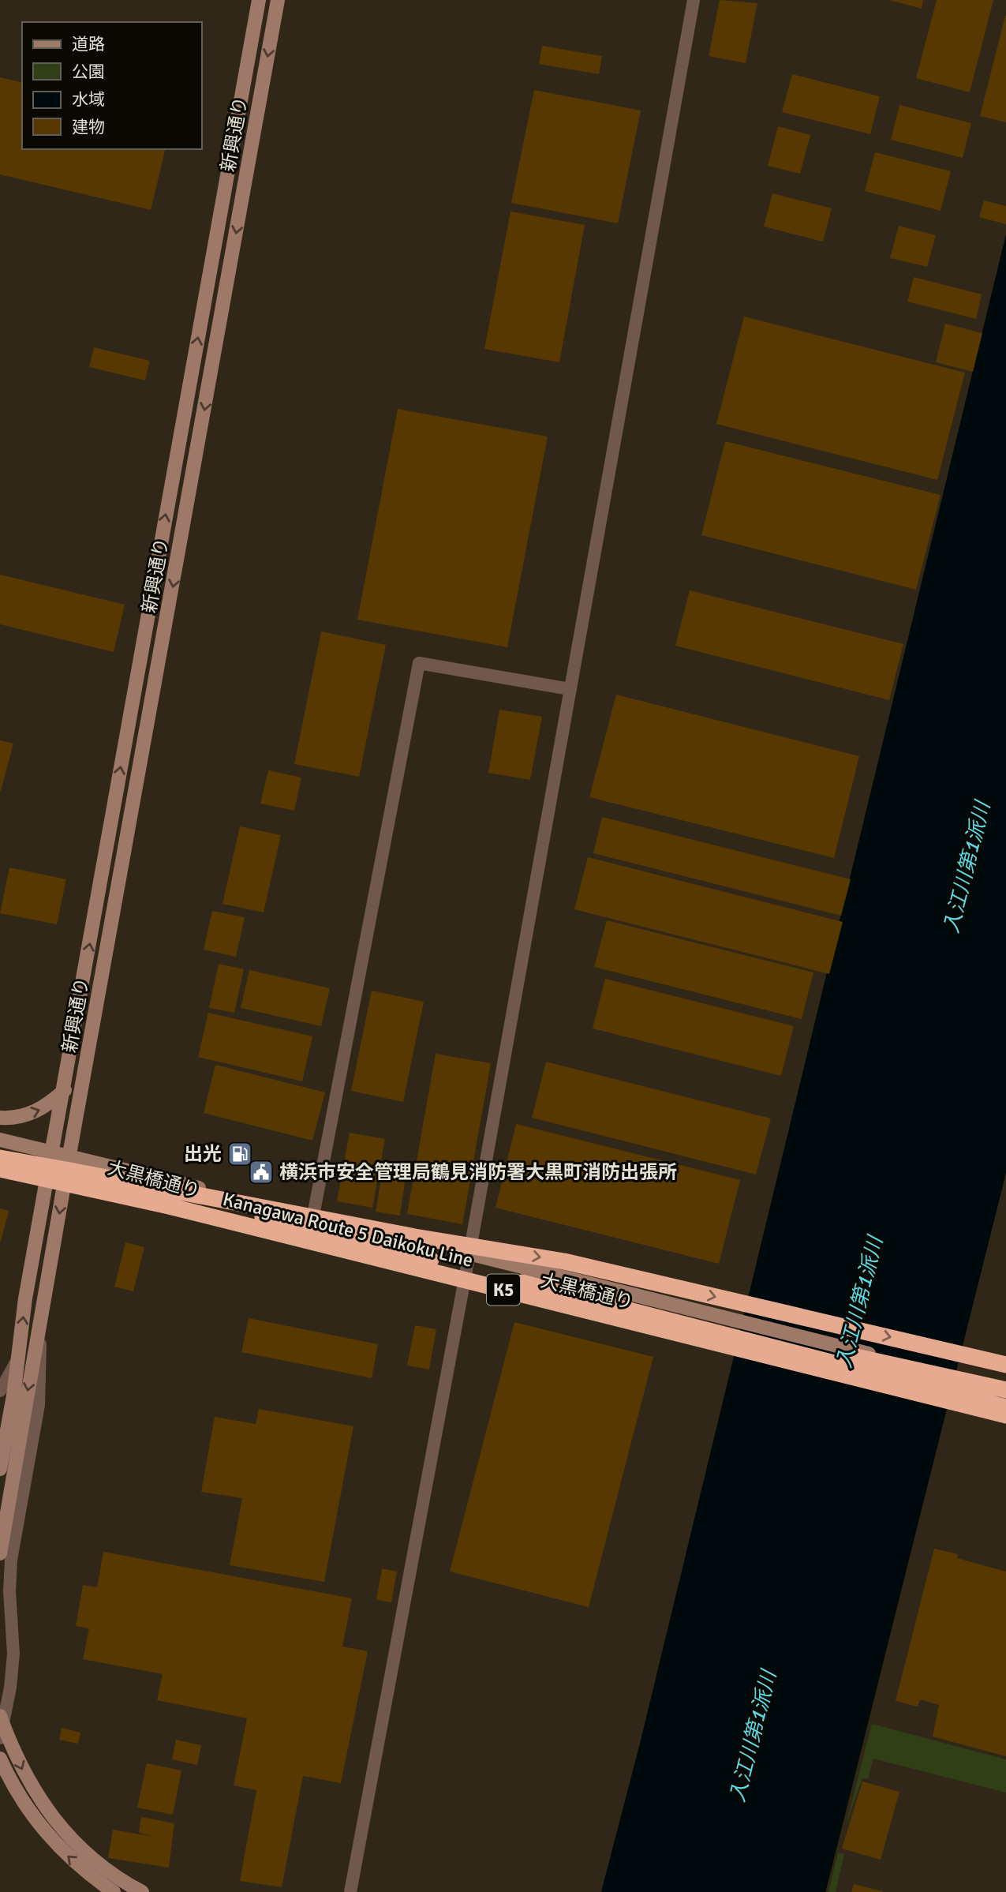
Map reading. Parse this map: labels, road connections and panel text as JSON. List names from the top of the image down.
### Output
{
  "streets": {
    "highway": ["Kanagawa Route 5 Daikoku Line", "K5"],
    "street": ["新興通り", "大黒橋通り"]
  },
  "crossings": [
    ["新興通り", "大黒橋通り"],
    ["新興通り", "Kanagawa Route 5 Daikoku Line"],
    ["大黒橋通り", "Kanagawa Route 5 Daikoku Line"],
    ["大黒橋通り", "K5"],
    ["Kanagawa Route 5 Daikoku Line", "K5"]
  ],
  "water": ["入江川第1派川"],
  "places": {
    "fuel station": ["出光"],
    "public building": ["横浜市安全管理局鶴見消防署大黒町消防出張所"]
  },
  "legend": [
    "道路",
    "公園",
    "水域",
    "建物"
  ]
}
